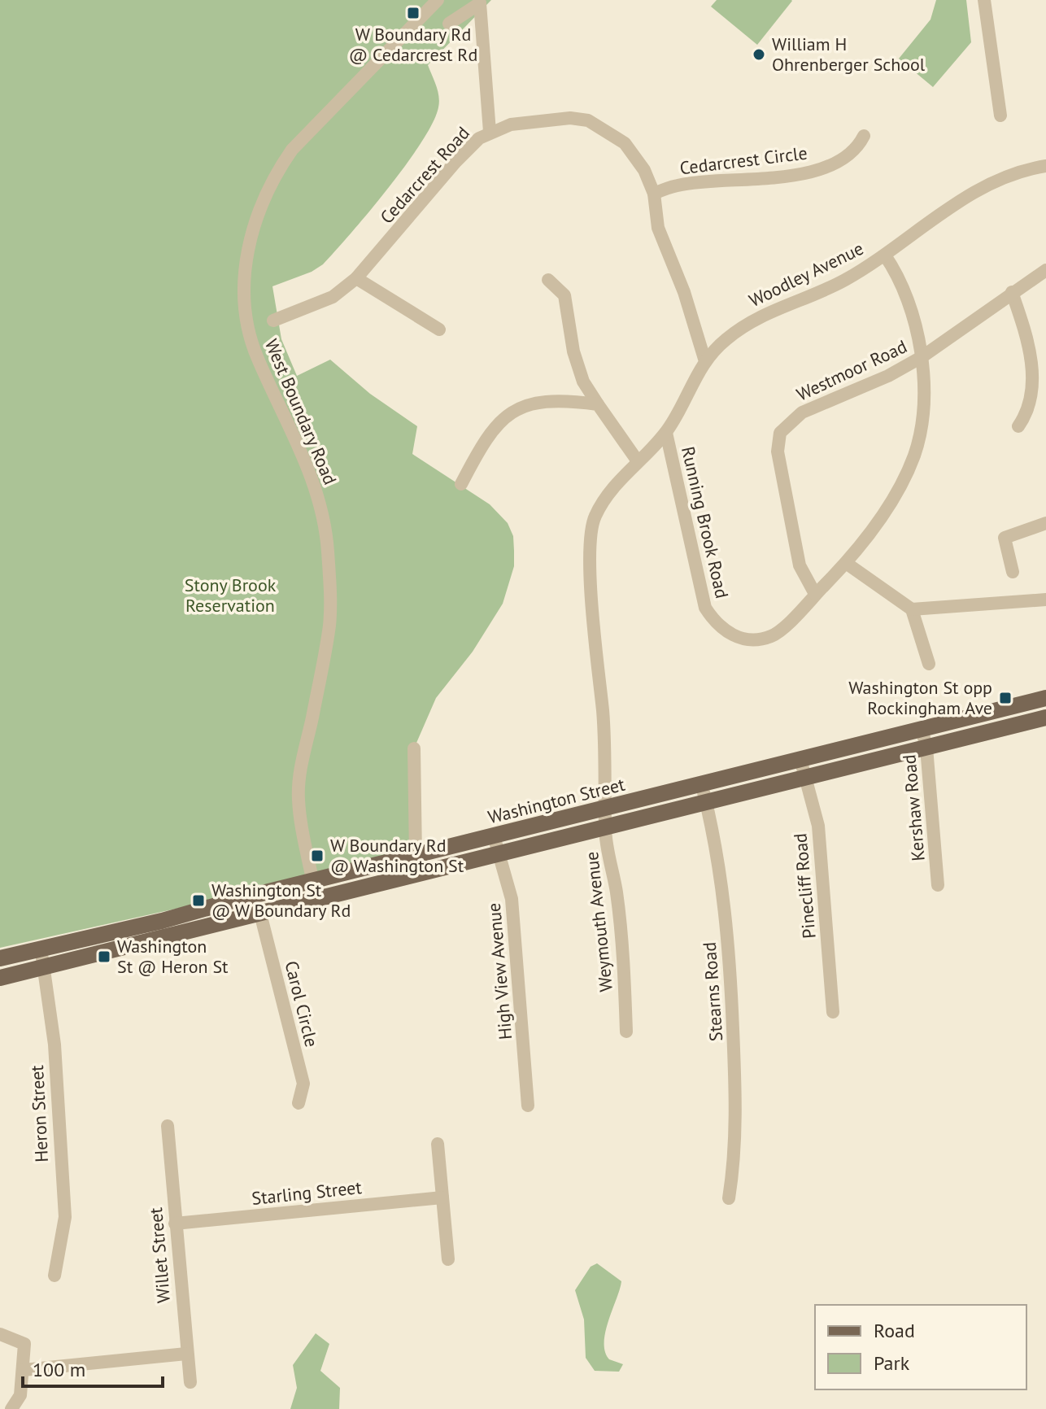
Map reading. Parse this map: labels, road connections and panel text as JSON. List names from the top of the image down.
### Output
{
  "streets": {
    "main road": ["Washington Street"],
    "street": [
      "Cedarcrest Circle",
      "Cedarcrest Road",
      "Woodley Avenue",
      "Westmoor Road",
      "West Boundary Road",
      "Running Brook Road",
      "Kershaw Road",
      "Pinecliff Road",
      "Weymouth Avenue",
      "High View Avenue",
      "Stearns Road",
      "Carol Circle",
      "Heron Street",
      "Starling Street",
      "Willet Street"
    ]
  },
  "crossings": [
    ["Cedarcrest Circle", "Cedarcrest Road"],
    ["Cedarcrest Road", "Woodley Avenue"],
    ["Woodley Avenue", "Running Brook Road"],
    ["Woodley Avenue", "Washington Street"],
    ["Woodley Avenue", "Weymouth Avenue"],
    ["Westmoor Road", "Running Brook Road"],
    ["West Boundary Road", "Washington Street"],
    ["Washington Street", "Kershaw Road"],
    ["Washington Street", "Pinecliff Road"],
    ["Washington Street", "Weymouth Avenue"],
    ["Washington Street", "High View Avenue"],
    ["Washington Street", "Stearns Road"],
    ["Washington Street", "Carol Circle"],
    ["Washington Street", "Heron Street"],
    ["Starling Street", "Willet Street"]
  ],
  "parks": ["Stony Brook Reservation"],
  "places": {
    "transit": [
      "W Boundary Rd @ Cedarcrest Rd",
      "Washington St opp Rockingham Ave",
      "W Boundary Rd @ Washington St",
      "Washington St @ W Boundary Rd",
      "Washington St @ Heron St"
    ],
    "other": ["William H Ohrenberger School"]
  },
  "legend": ["Road", "Park"],
  "scale_bar": "100 m"
}
